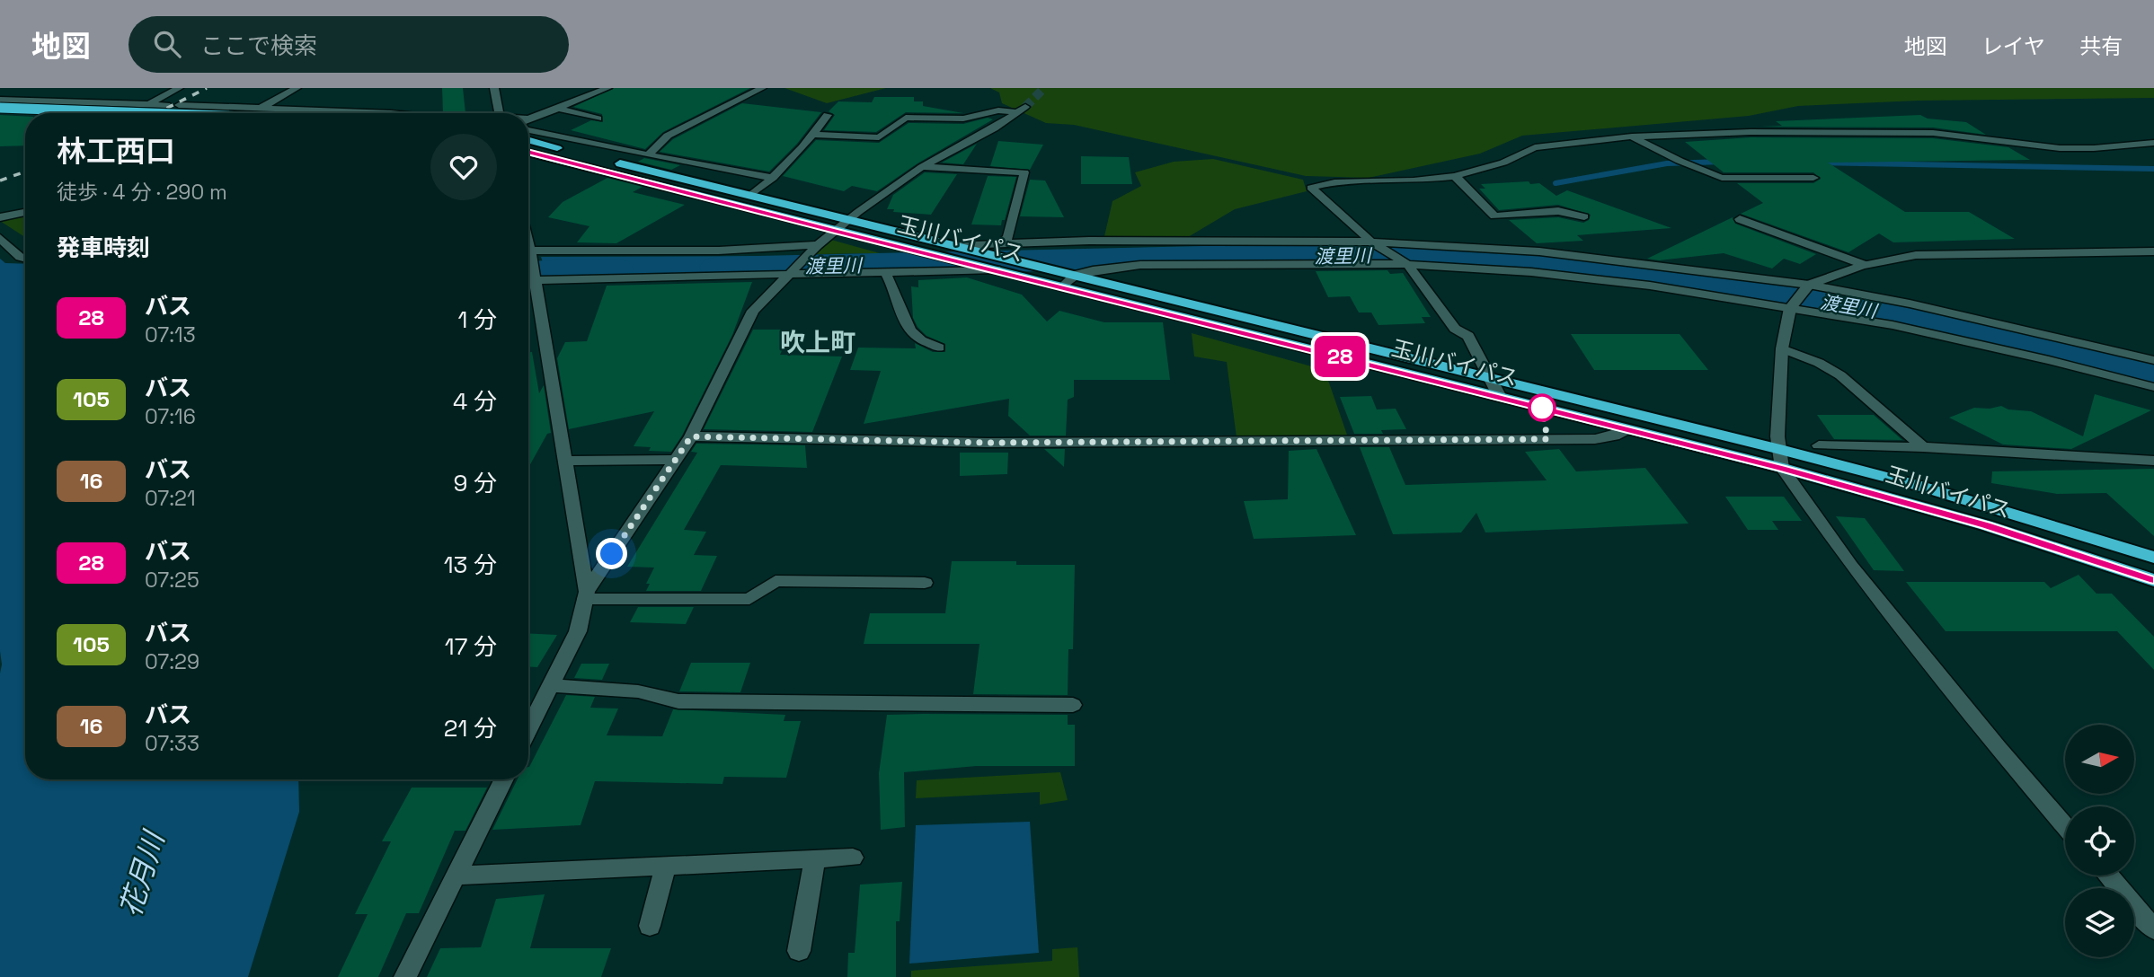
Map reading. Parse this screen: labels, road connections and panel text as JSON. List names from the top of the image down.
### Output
{
  "streets": {
    "highway": ["玉川バイパス"]
  },
  "districts": ["吹上町"],
  "water": ["渡里川", "花月川"],
  "lines": ["bus line 28"],
  "north": "right",
  "page": {
    "header": "地図",
    "search": "ここで検索",
    "nav": ["地図", "レイヤ", "共有"],
    "on_map": "28",
    "heading": [
      ["林工西口", "徒歩 · 4 分 · 290 m"],
      "発車時刻"
    ],
    "list": [
      {
        "mark": "28",
        "name": "バス",
        "note": "07:13",
        "value": "1 分"
      },
      {
        "mark": "105",
        "name": "バス",
        "note": "07:16",
        "value": "4 分"
      },
      {
        "mark": "16",
        "name": "バス",
        "note": "07:21",
        "value": "9 分"
      },
      {
        "mark": "28",
        "name": "バス",
        "note": "07:25",
        "value": "13 分"
      },
      {
        "mark": "105",
        "name": "バス",
        "note": "07:29",
        "value": "17 分"
      },
      {
        "mark": "16",
        "name": "バス",
        "note": "07:33",
        "value": "21 分"
      }
    ]
  }
}
